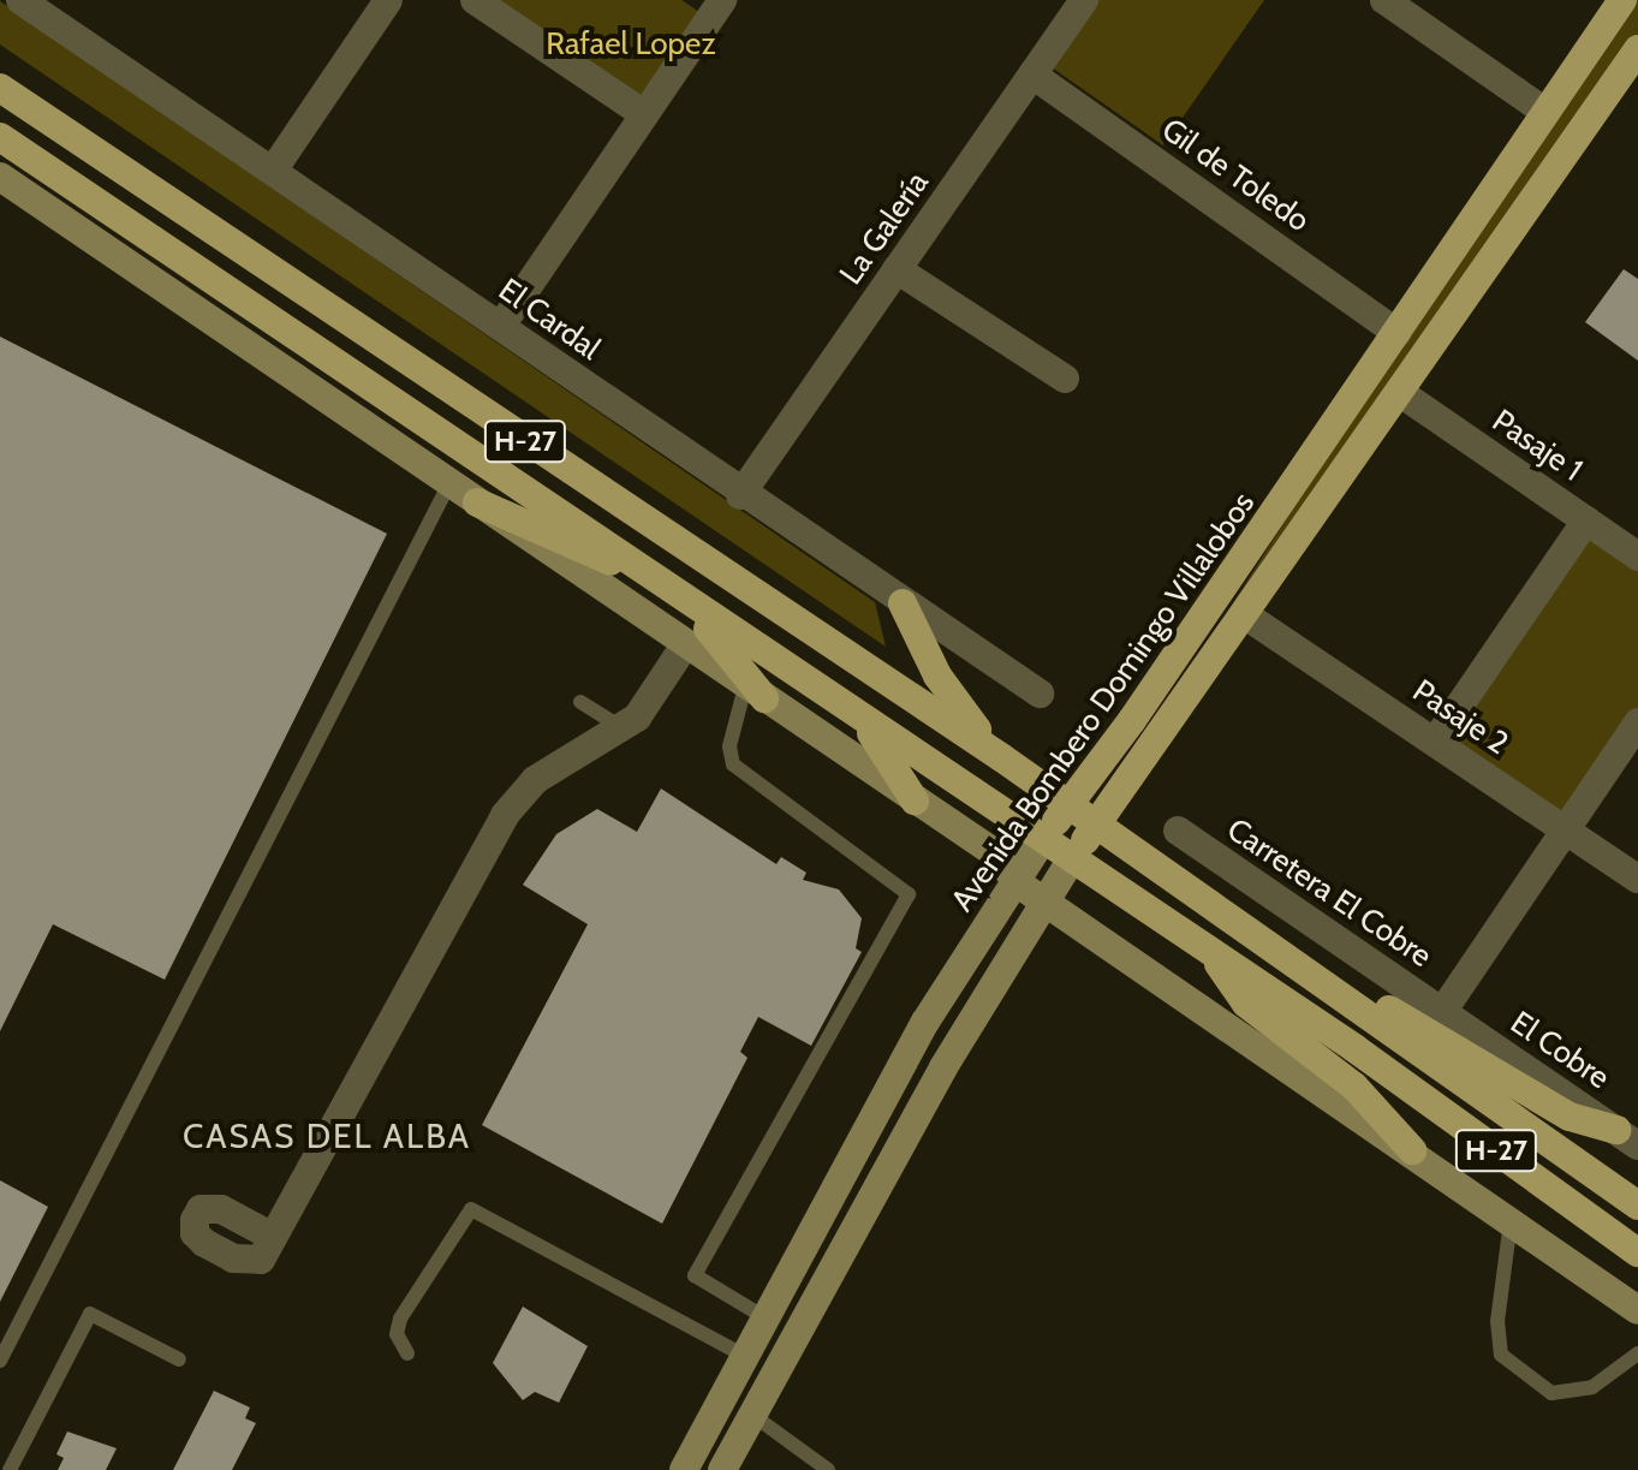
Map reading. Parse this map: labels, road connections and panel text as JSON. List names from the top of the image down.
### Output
{
  "streets": {
    "main road": ["H-27", "Avenida Bombero Domingo Villalobos"],
    "street": [
      "Gil de Toledo",
      "La Galería",
      "El Cardal",
      "Pasaje 1",
      "Pasaje 2",
      "Carretera El Cobre",
      "El Cobre"
    ]
  },
  "crossings": [
    ["Gil de Toledo", "La Galería"],
    ["Gil de Toledo", "Avenida Bombero Domingo Villalobos"],
    ["La Galería", "El Cardal"],
    ["H-27", "Avenida Bombero Domingo Villalobos"],
    ["Pasaje 1", "Avenida Bombero Domingo Villalobos"],
    ["Avenida Bombero Domingo Villalobos", "Pasaje 2"],
    ["Carretera El Cobre", "El Cobre"]
  ],
  "districts": ["CASAS DEL ALBA"],
  "parks": ["Rafael Lopez"]
}
